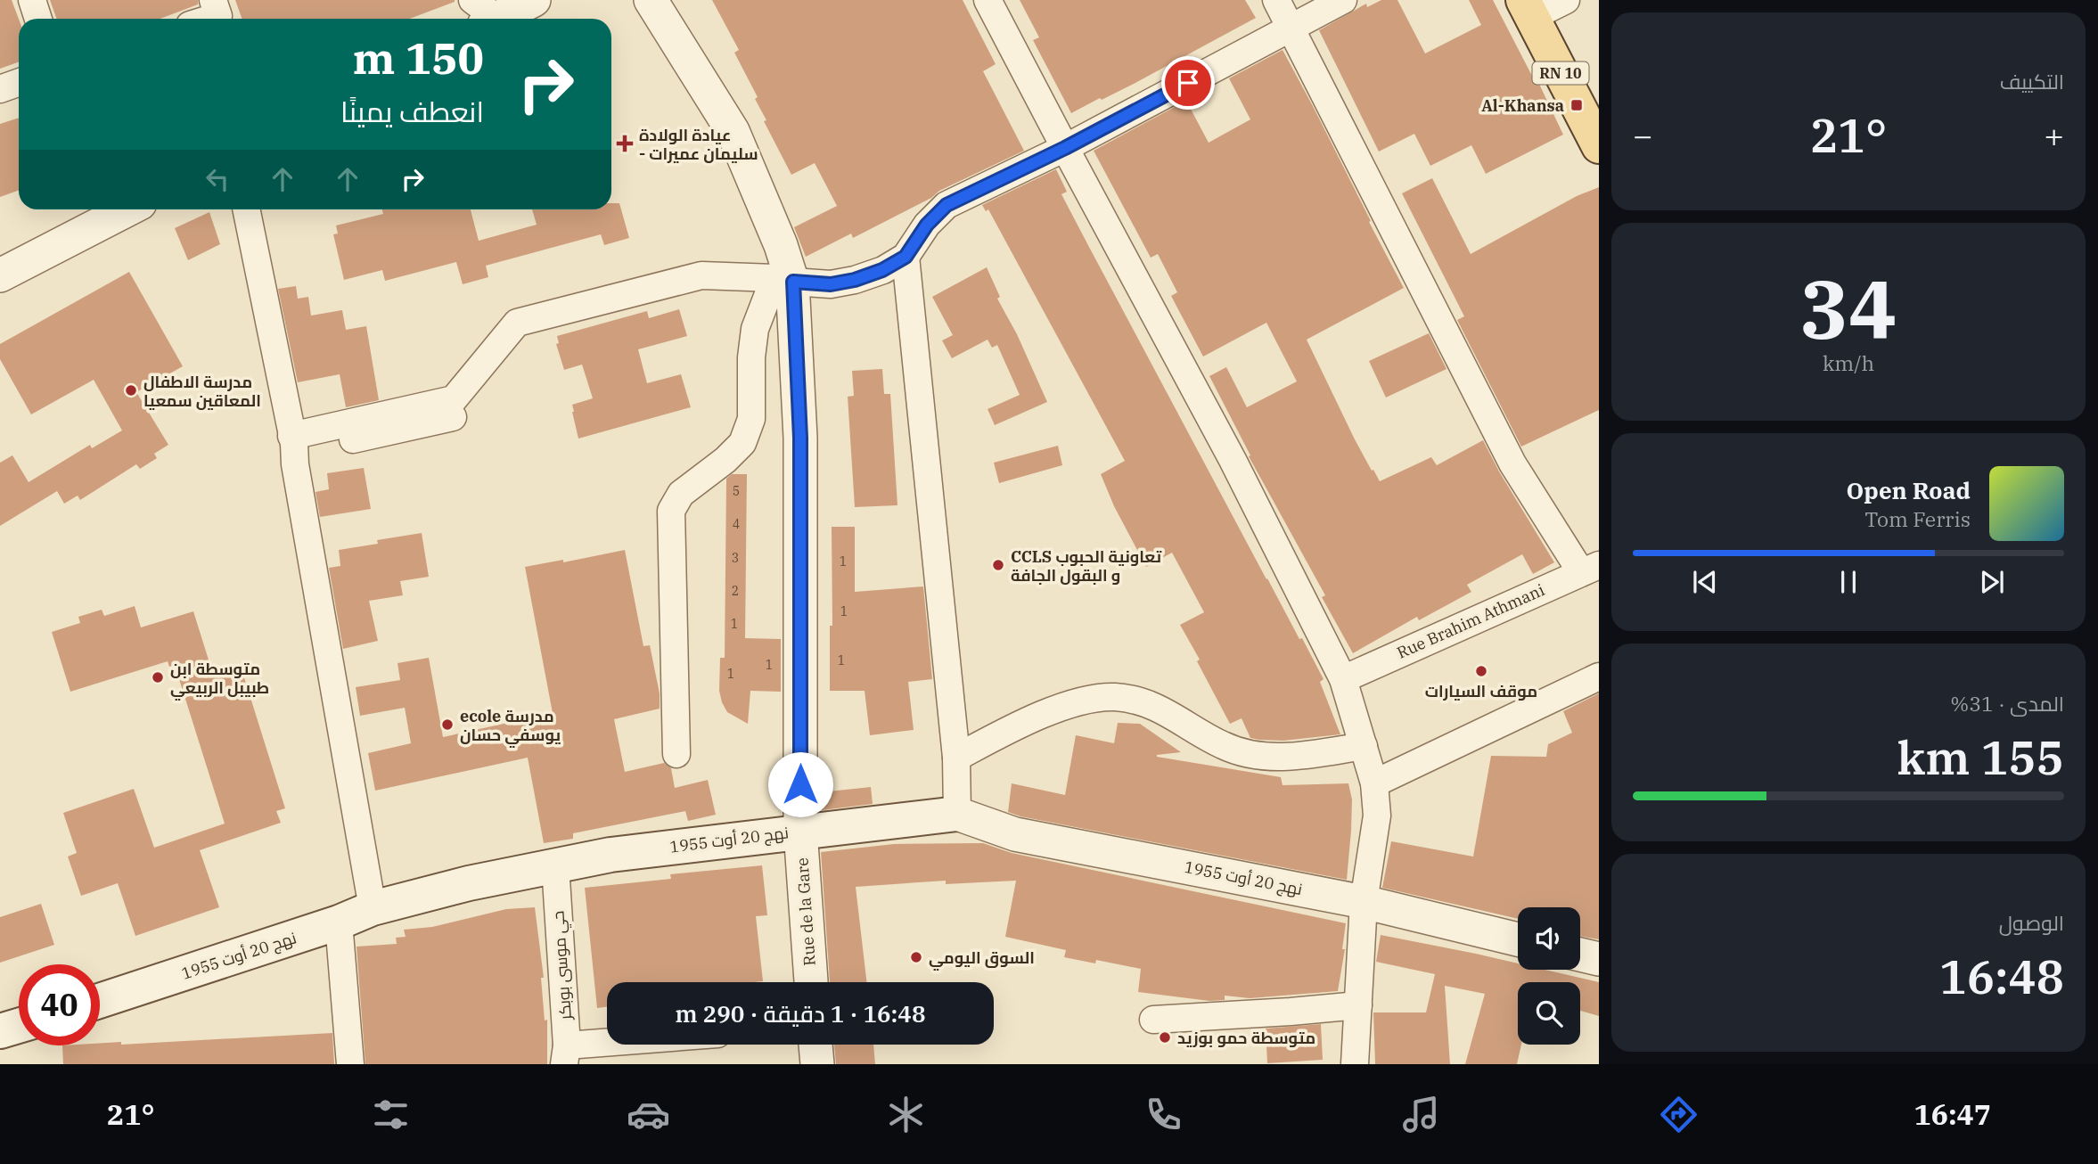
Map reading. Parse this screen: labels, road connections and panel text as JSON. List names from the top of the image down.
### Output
{
  "streets": {
    "main road": ["RN 10", "نهج 20 أوت 1955"],
    "street": ["Rue Brahim Athmani", "Rue de la Gare", "حي موسى بوبكر"]
  },
  "crossings": [
    ["نهج 20 أوت 1955", "Rue de la Gare"],
    ["نهج 20 أوت 1955", "حي موسى بوبكر"]
  ],
  "places": {
    "transit": ["Al-Khansa"],
    "health": ["عيادة الولادة - سليمان عميرات"],
    "other": [
      "مدرسة الاطفال المعاقين سمعيا",
      "CCLS تعاونية الحبوب و البقول الجافة",
      "موقف السيارات",
      "متوسطة ابن طبيبل الربيعي",
      "ecole مدرسة يوسفي حسان",
      "السوق اليومي",
      "متوسطة حمو بوزيد"
    ]
  },
  "house_numbers": [
    "5",
    "4",
    "3",
    "1",
    "2",
    "1",
    "1",
    "1",
    "1",
    "1"
  ],
  "page": {
    "tile": [
      "التكييف",
      ["34", "km/h"],
      ["المدى · 31%", "155 km"],
      ["الوصول", "16:48"]
    ],
    "turn": ["150 m", "انعطف يمينًا"],
    "heat": ["−", "21°", "+"],
    "song": ["Open Road", "Tom Ferris"],
    "limit": "40",
    "trip": "16:48 · 1 دقيقة · 290 m",
    "tabs": ["16:47", "21°"]
  }
}
